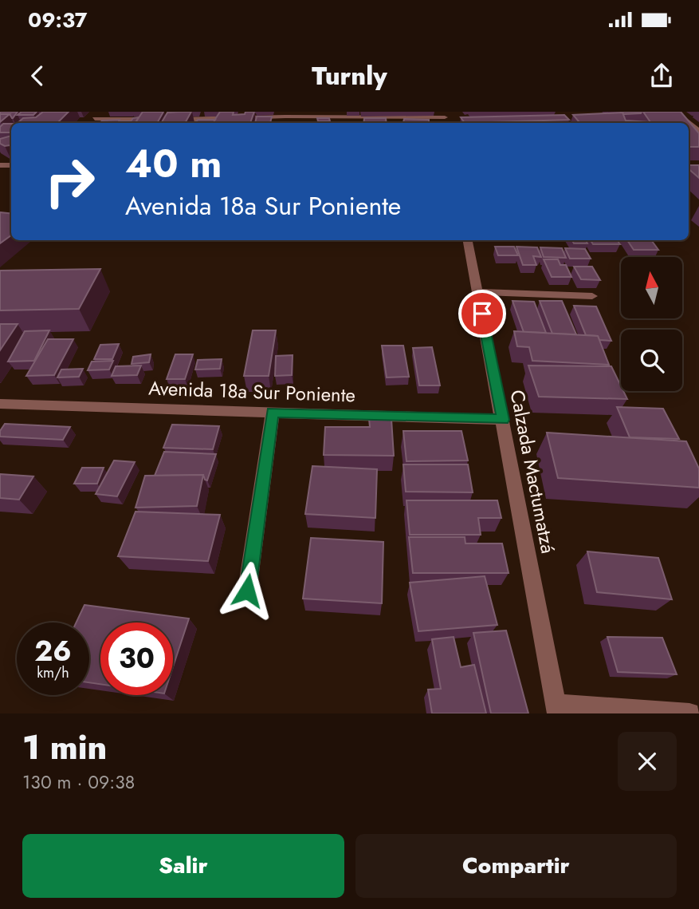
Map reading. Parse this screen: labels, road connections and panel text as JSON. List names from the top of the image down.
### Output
{
  "streets": {
    "street": ["Avenida 18a Sur Poniente", "Calzada Mactumatzá"]
  },
  "crossings": [
    ["Avenida 18a Sur Poniente", "Calzada Mactumatzá"]
  ],
  "north": "top",
  "page": {
    "status": "09:37",
    "header": "Turnly",
    "turn": ["40 m", "Avenida 18a Sur Poniente"],
    "speed": "26 km/h",
    "limit": "30",
    "heading": ["1 min", "130 m · 09:38"],
    "buttons": ["Salir", "Compartir"]
  }
}
